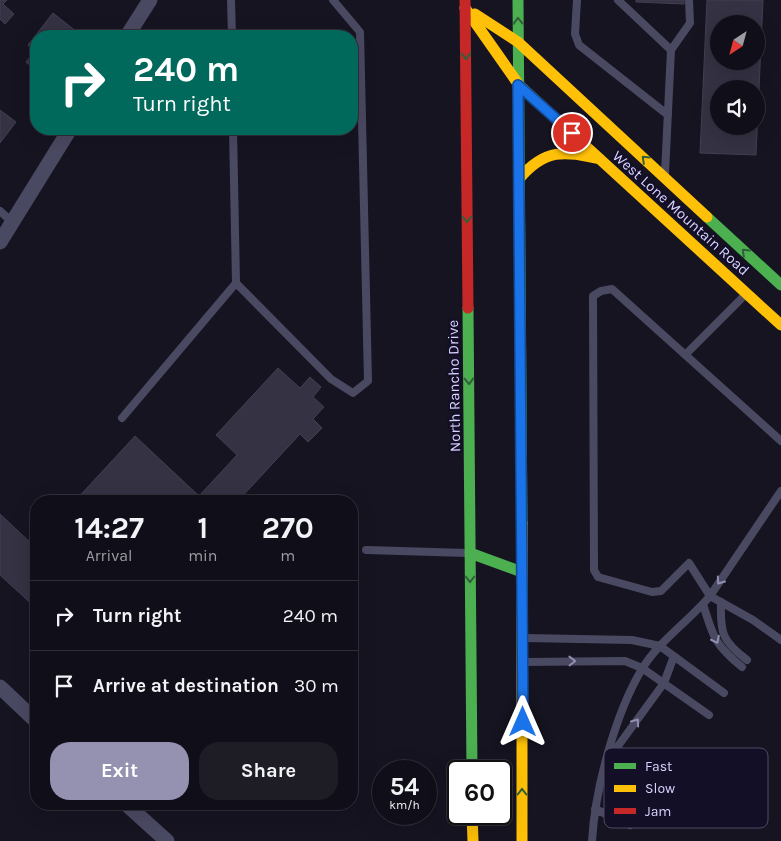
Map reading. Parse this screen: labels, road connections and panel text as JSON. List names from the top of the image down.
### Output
{
  "streets": {
    "main road": ["West Lone Mountain Road", "North Rancho Drive"]
  },
  "crossings": [
    ["West Lone Mountain Road", "North Rancho Drive"]
  ],
  "legend": ["Fast", "Slow", "Jam"],
  "north": "bottom left",
  "page": {
    "turn": ["240 m", "Turn right"],
    "eta": [
      "14:27",
      "Arrival",
      "1",
      "min",
      "270",
      "m"
    ],
    "list": [
      {
        "name": "Turn right",
        "value": "240 m"
      },
      {
        "name": "Arrive at destination",
        "value": "30 m"
      }
    ],
    "buttons": ["Exit", "Share"],
    "speed": "54 km/h",
    "limit": "60"
  }
}
